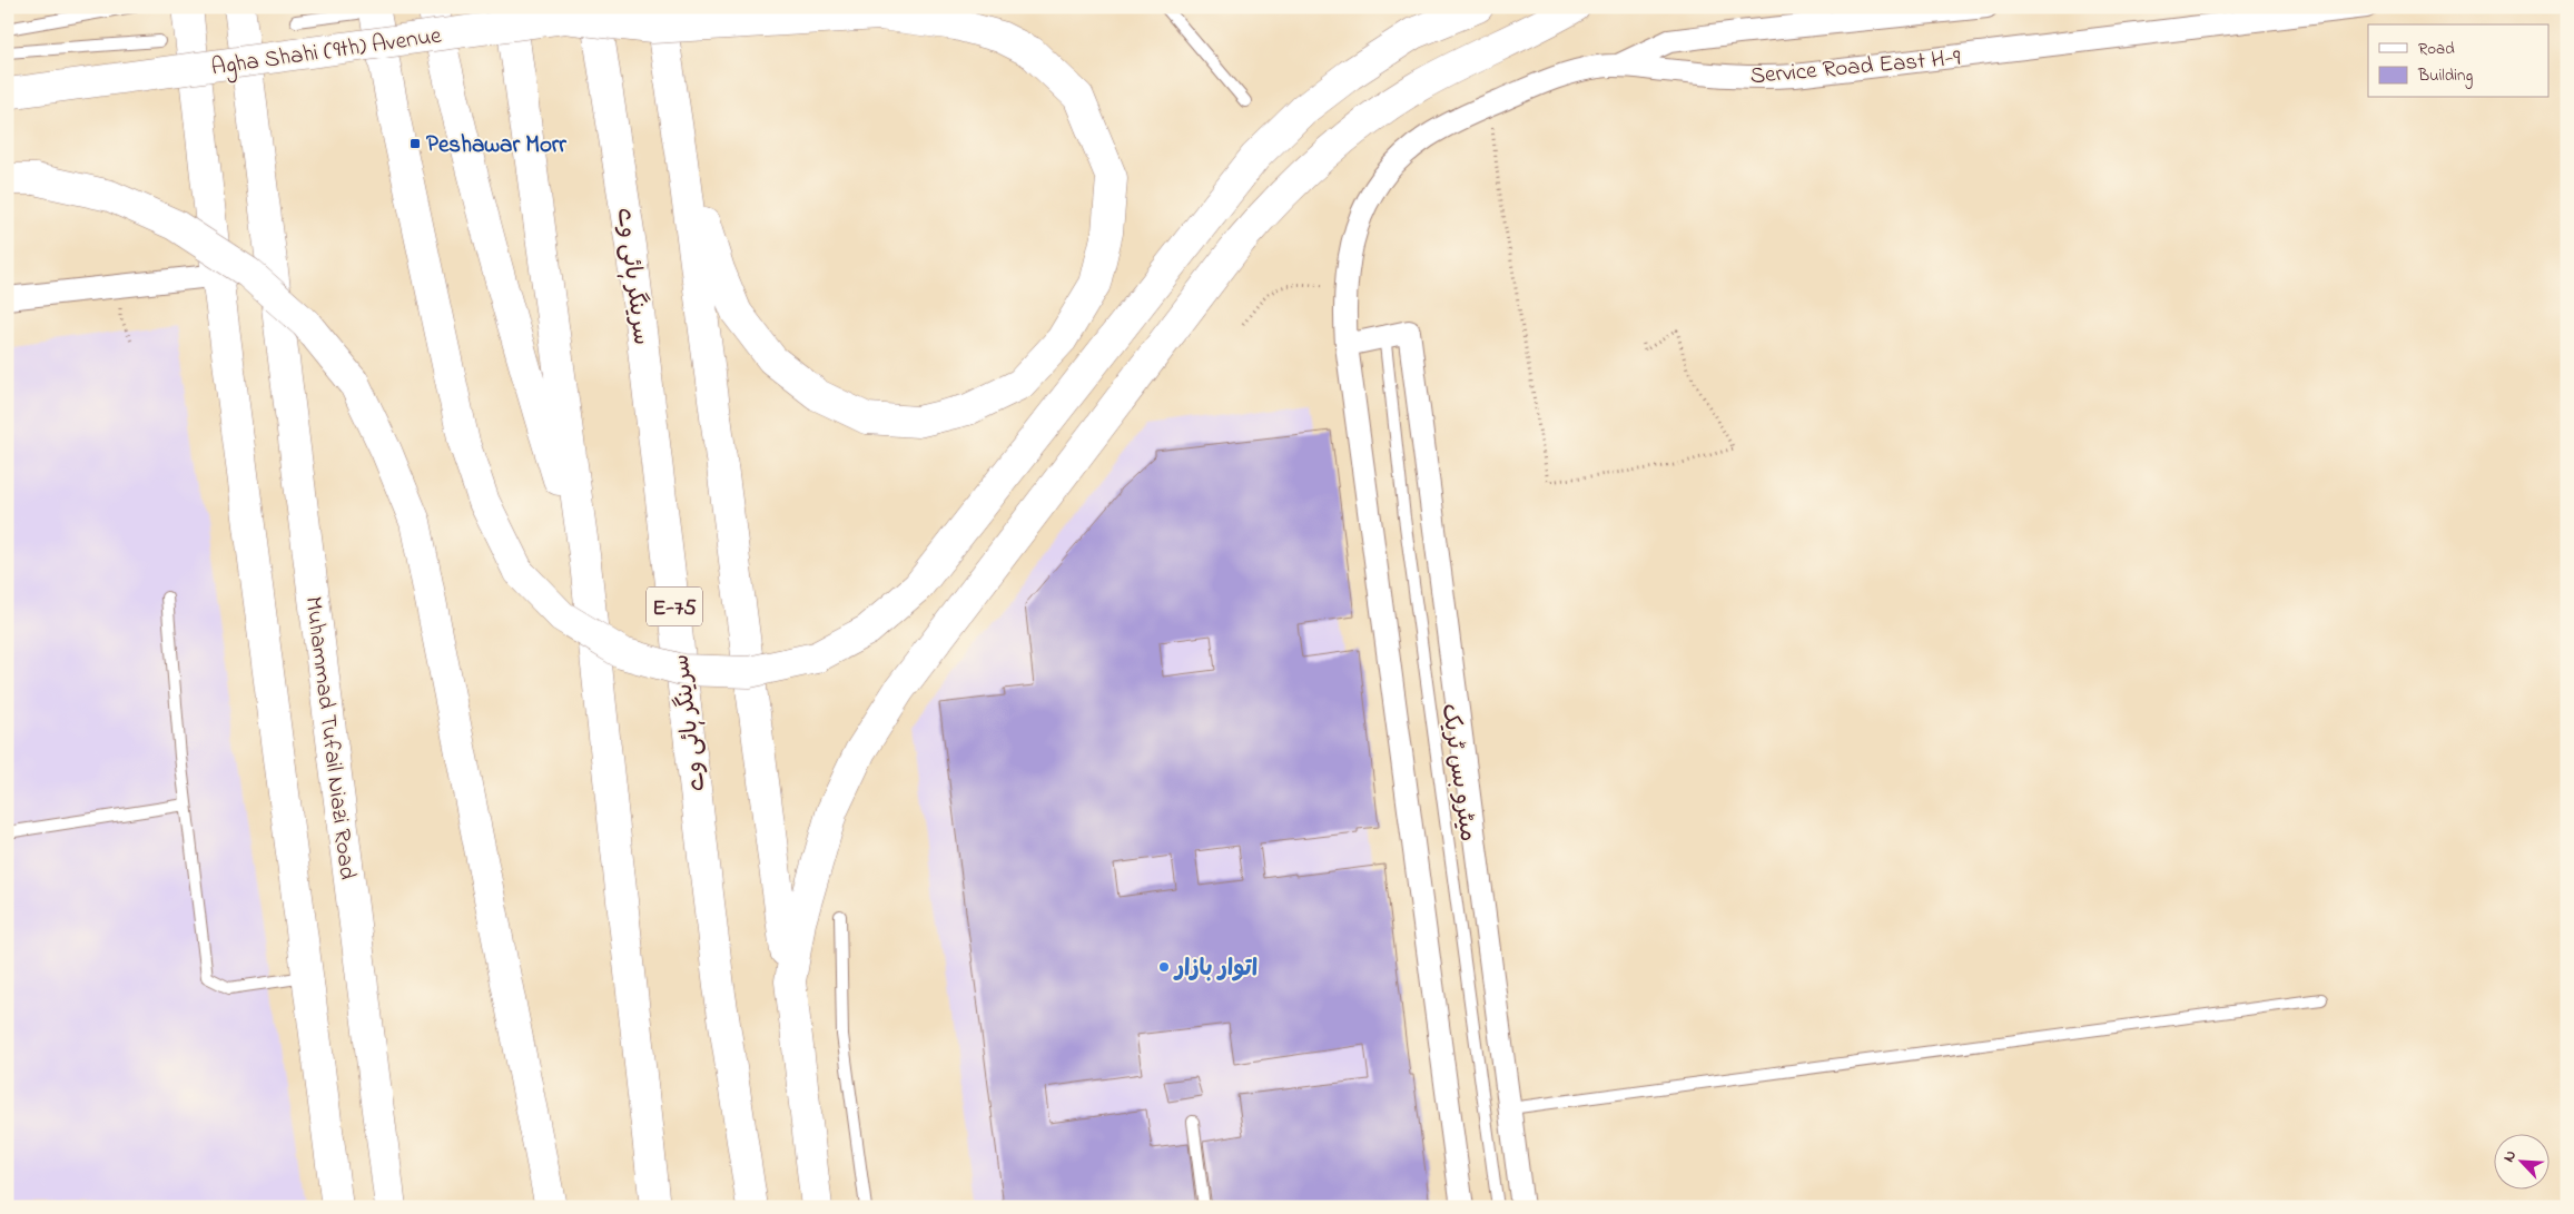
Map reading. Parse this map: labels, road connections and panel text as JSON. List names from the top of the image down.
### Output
{
  "streets": {
    "main road": [
      "Agha Shahi (9th) Avenue",
      "سرینگر ہائی وے",
      "E-75",
      "Muhammad Tufail Niazi Road"
    ],
    "street": ["Service Road East H-9"],
    "lane": ["میٹرو بس ٹریک"]
  },
  "places": {
    "transit": ["Peshawar Morr"],
    "other": ["اتوار بازار"]
  },
  "legend": ["Road", "Building"],
  "north": "top left"
}
